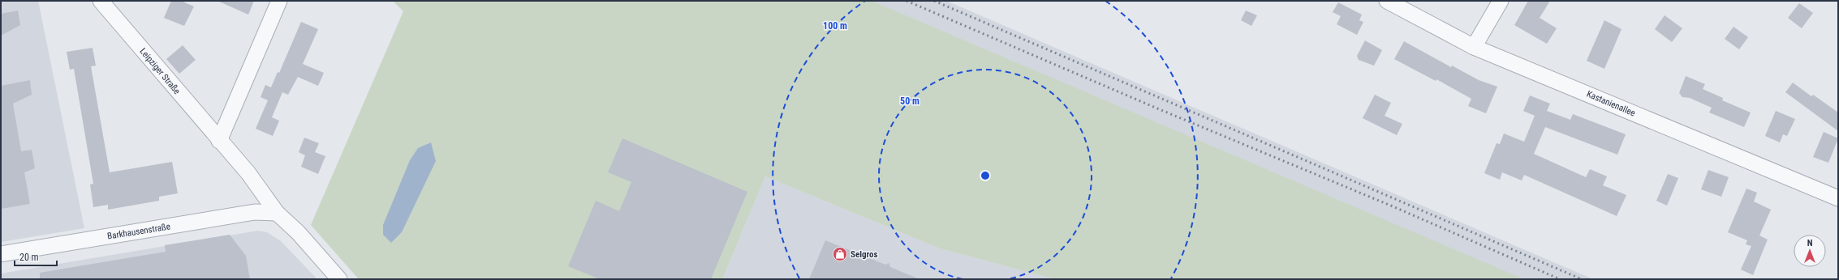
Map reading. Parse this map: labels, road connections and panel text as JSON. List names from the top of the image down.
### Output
{
  "streets": {
    "street": ["Leipziger Straße", "Kastanienallee", "Barkhausenstraße"]
  },
  "crossings": [
    ["Leipziger Straße", "Barkhausenstraße"]
  ],
  "places": {
    "shop": ["Selgros"]
  },
  "scale_bar": "20 m",
  "north": "top",
  "rings": ["100 m", "50 m"]
}
